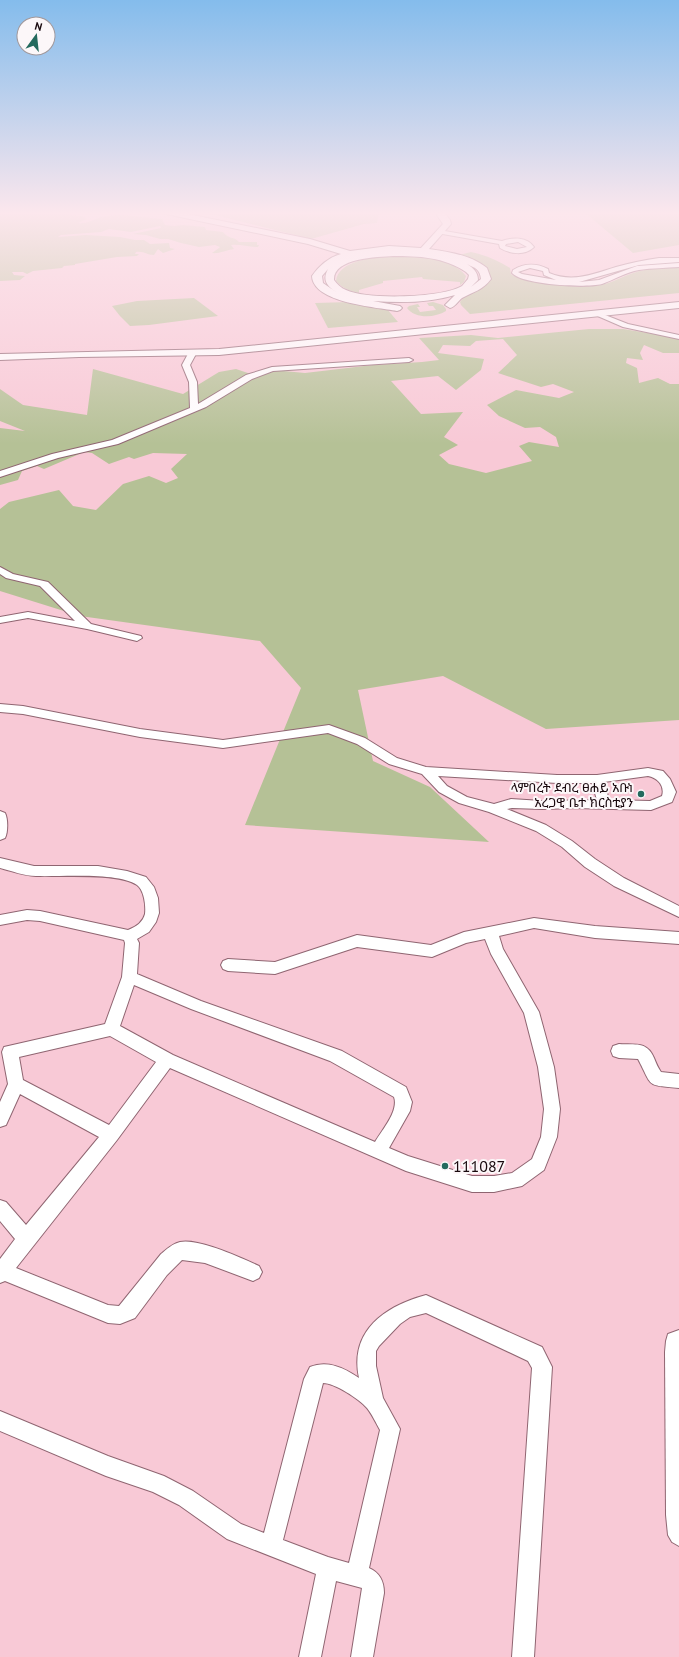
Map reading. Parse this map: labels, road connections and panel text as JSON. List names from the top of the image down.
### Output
{
  "places": ["ላምበረት ደብረ ፀሐይ አቡነ አረጋዊ ቤተ ክርስቲያን", "111087"],
  "north": "top"
}
